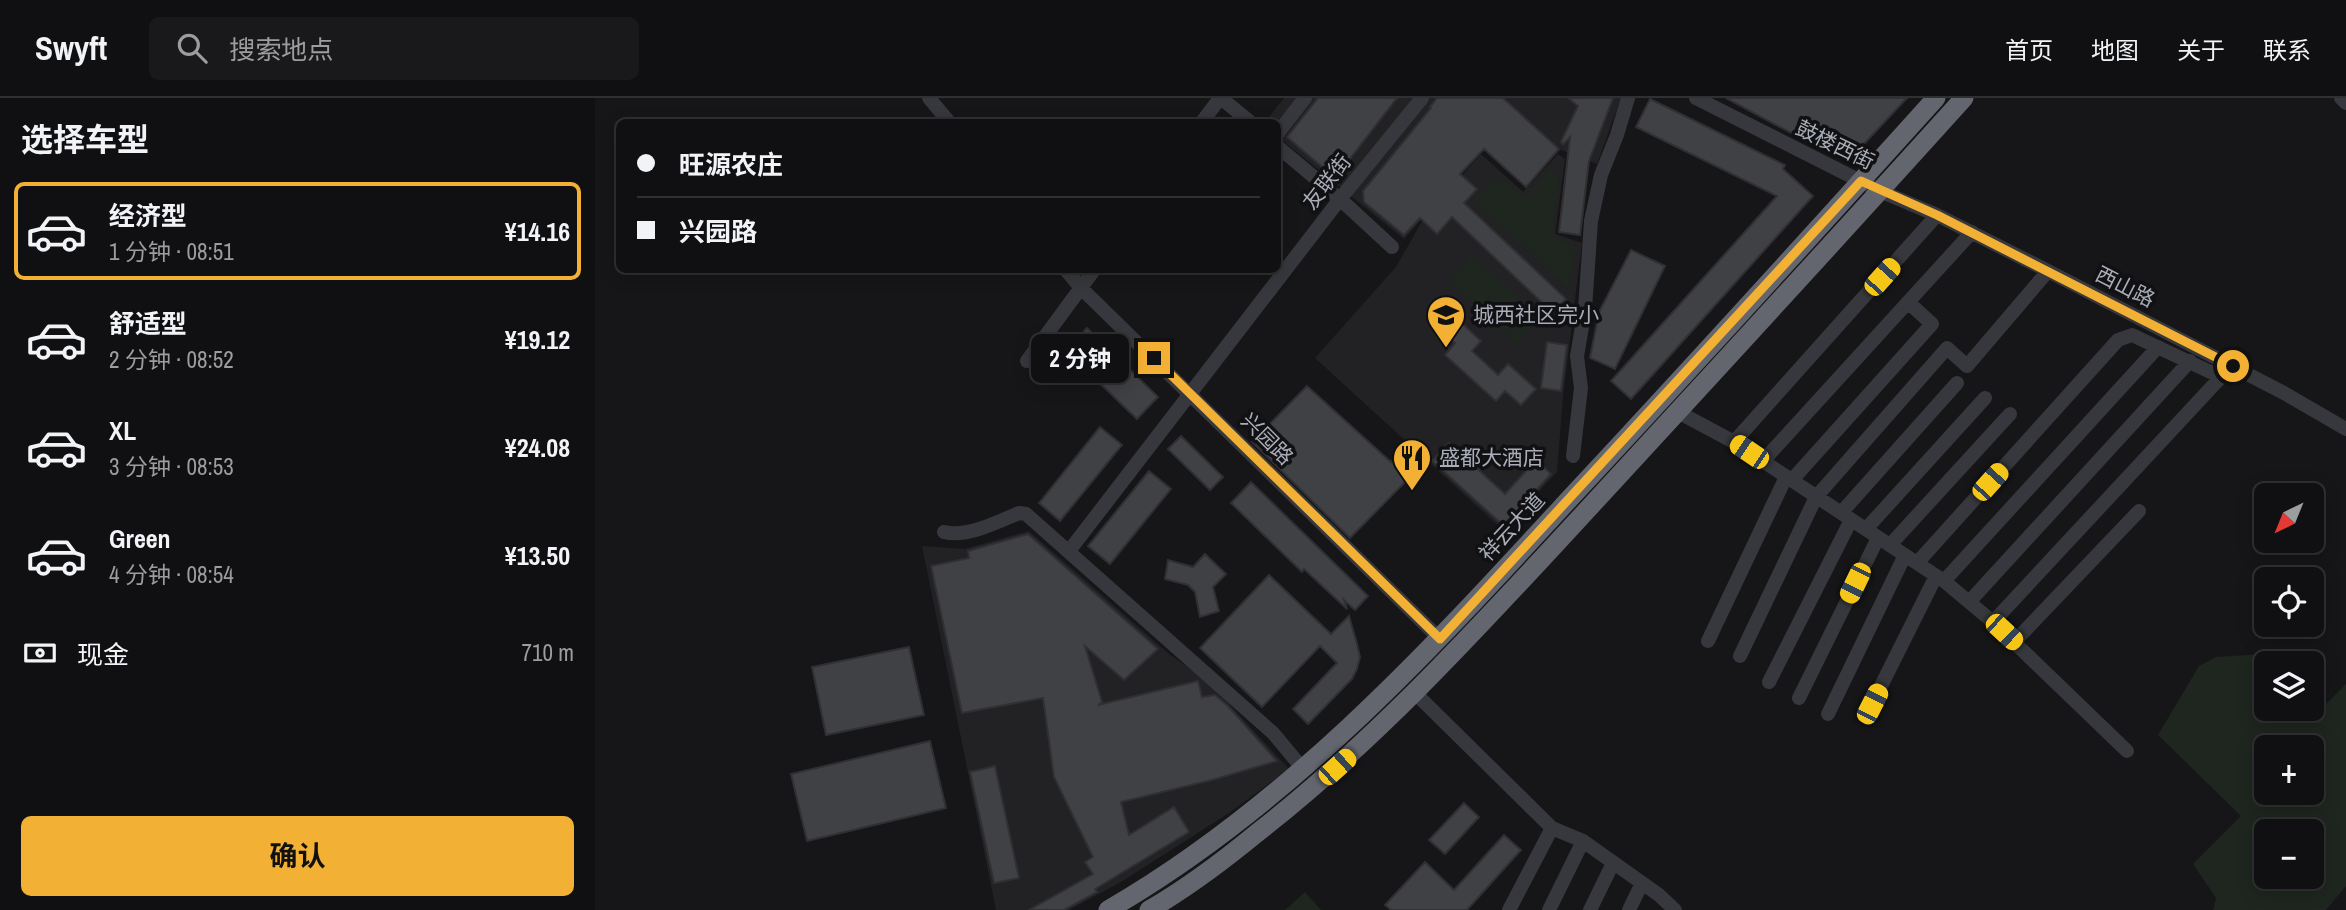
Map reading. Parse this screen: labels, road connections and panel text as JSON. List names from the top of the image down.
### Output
{
  "streets": {
    "highway": ["祥云大道"],
    "street": [
      "鼓楼西街",
      "友联街",
      "西山路",
      "兴园路"
    ]
  },
  "crossings": [
    ["鼓楼西街", "西山路"],
    ["鼓楼西街", "祥云大道"],
    ["友联街", "兴园路"],
    ["西山路", "祥云大道"],
    ["兴园路", "祥云大道"]
  ],
  "places": {
    "school or university": ["城西社区完小"],
    "restaurant": ["盛都大酒店"]
  },
  "north": "bottom left",
  "page": {
    "header": "Swyft",
    "search": "搜索地点",
    "nav": [
      "首页",
      "地图",
      "关于",
      "联系"
    ],
    "heading": "选择车型",
    "banner": ["旺源农庄", "兴园路"],
    "list": [
      {
        "name": "经济型",
        "note": "1 分钟 · 08:51",
        "value": "¥14.16"
      },
      {
        "name": "舒适型",
        "note": "2 分钟 · 08:52",
        "value": "¥19.12"
      },
      {
        "name": "XL",
        "note": "3 分钟 · 08:53",
        "value": "¥24.08"
      },
      {
        "name": "Green",
        "note": "4 分钟 · 08:54",
        "value": "¥13.50"
      }
    ],
    "bubble": "2 分钟",
    "map_buttons": ["+", "−"],
    "pay": ["现金", "710 m"],
    "buttons": "确认"
  }
}
